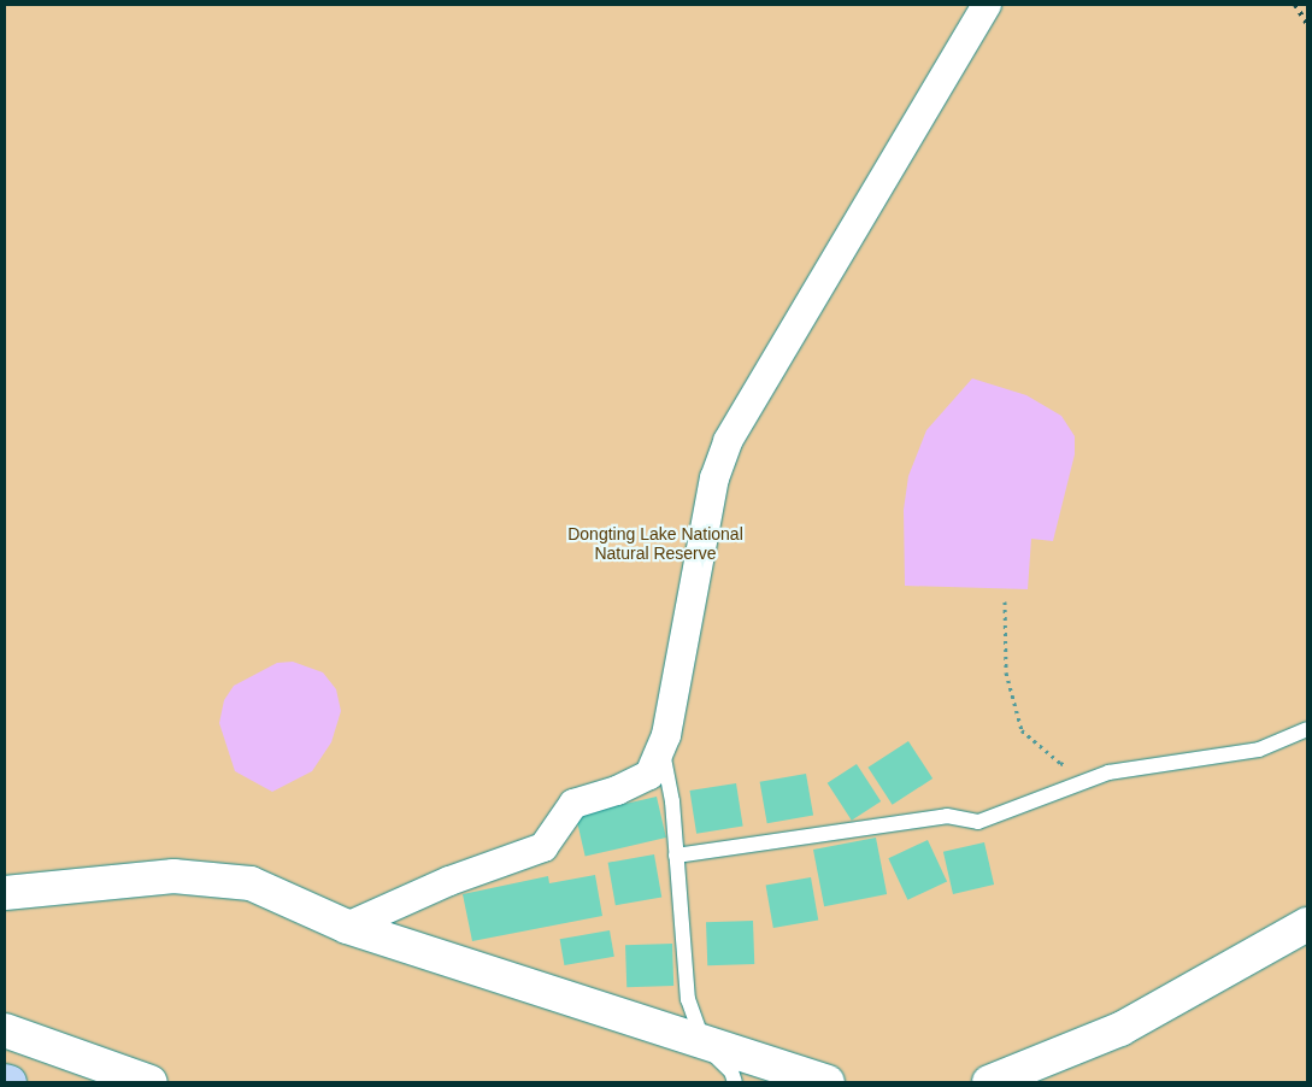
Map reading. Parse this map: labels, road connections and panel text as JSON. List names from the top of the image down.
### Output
{
  "parks": ["Dongting Lake National Natural Reserve"]
}
